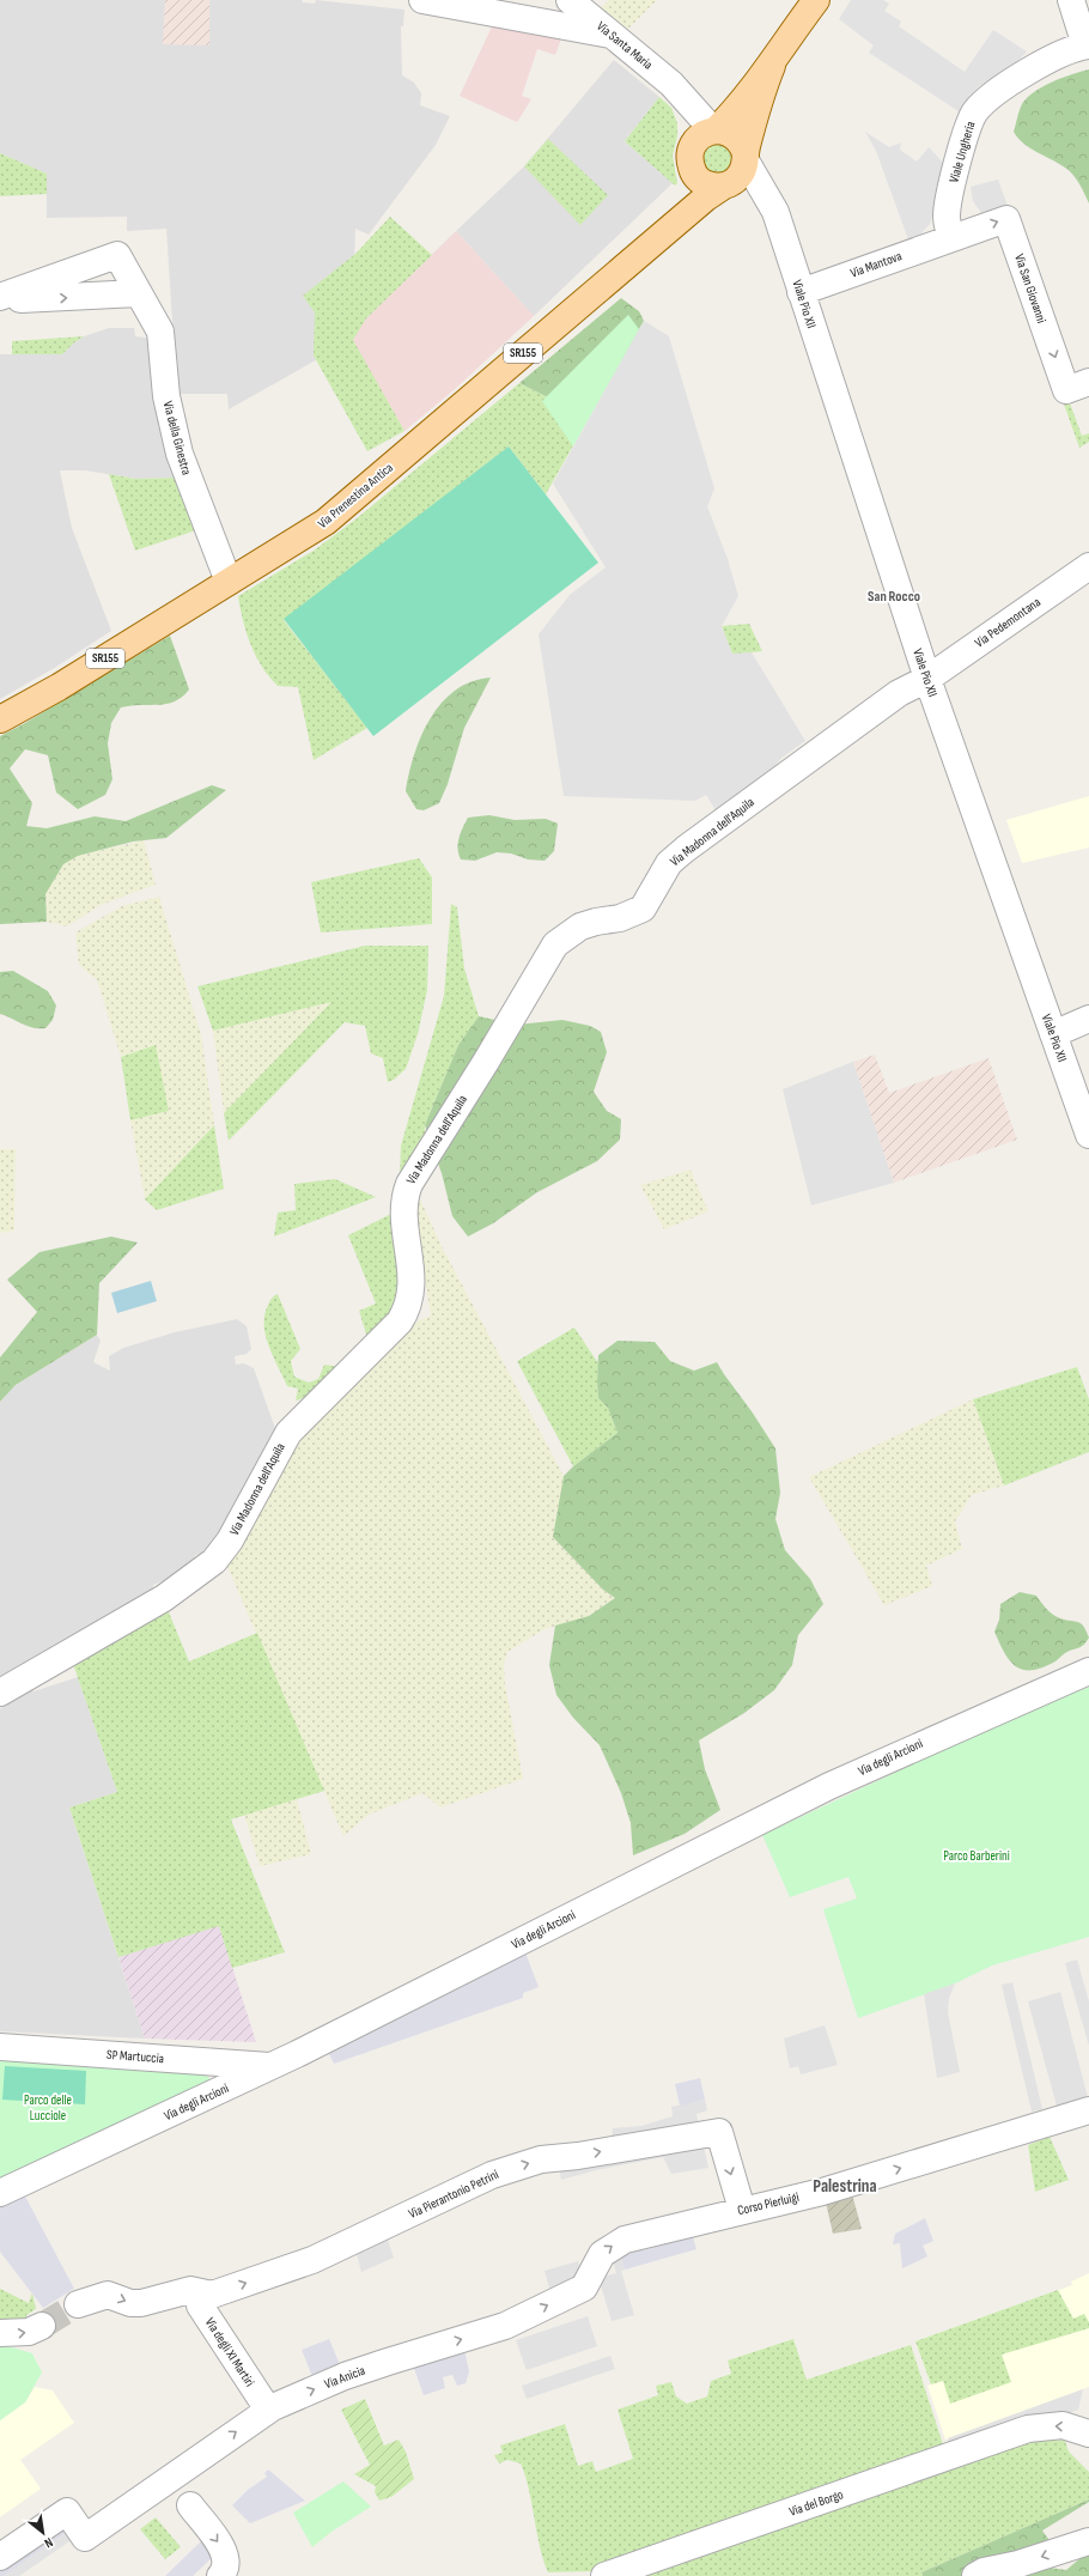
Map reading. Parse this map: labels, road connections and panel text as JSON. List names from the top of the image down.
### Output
{
  "streets": {
    "main road": ["SR155", "Via Prenestina Antica"],
    "street": [
      "Via Santa Maria",
      "Viale Ungheria",
      "Via Mantova",
      "Via San Giovanni",
      "Viale Pio XII",
      "Via della Ginestra",
      "Via Pedemontana",
      "Via Madonna dell'Aquila",
      "Via degli Arcioni",
      "SP Martuccia",
      "Via Pierantonio Petrini",
      "Corso Pierluigi",
      "Via degli XI Martiri",
      "Via Anicia",
      "Via del Borgo"
    ]
  },
  "crossings": [
    ["Via Santa Maria", "Viale Pio XII"],
    ["Via Santa Maria", "SR155"],
    ["Via Santa Maria", "Via Prenestina Antica"],
    ["Viale Ungheria", "Via Mantova"],
    ["Viale Ungheria", "Via San Giovanni"],
    ["Via Mantova", "Via San Giovanni"],
    ["Via Mantova", "Viale Pio XII"],
    ["Viale Pio XII", "SR155"],
    ["Viale Pio XII", "Via Prenestina Antica"],
    ["Viale Pio XII", "Via Pedemontana"],
    ["Viale Pio XII", "Via Madonna dell'Aquila"],
    ["SR155", "Via Prenestina Antica"],
    ["Via della Ginestra", "Via Prenestina Antica"],
    ["Via Pedemontana", "Via Madonna dell'Aquila"],
    ["Via degli Arcioni", "SP Martuccia"],
    ["Via Pierantonio Petrini", "Corso Pierluigi"],
    ["Via Pierantonio Petrini", "Via degli XI Martiri"],
    ["Corso Pierluigi", "Via Anicia"],
    ["Via degli XI Martiri", "Via Anicia"]
  ],
  "one_way": [
    "Via Pierantonio Petrini",
    "Corso Pierluigi",
    "Via Anicia",
    "Via del Borgo"
  ],
  "districts": ["San Rocco", "Palestrina"],
  "parks": ["Parco Barberini", "Parco delle Lucciole"],
  "north": "bottom right"
}
